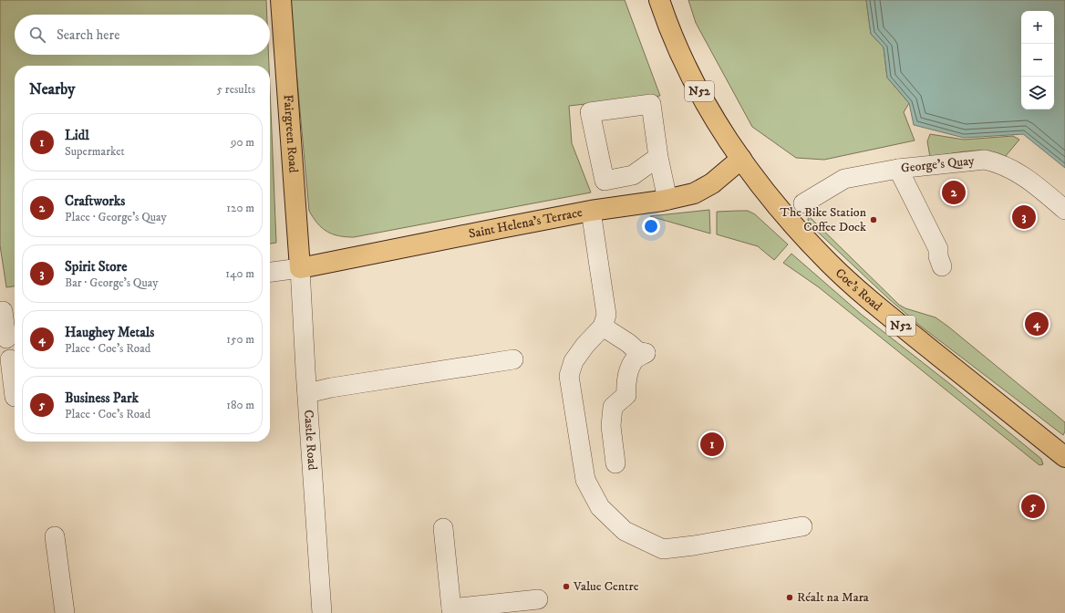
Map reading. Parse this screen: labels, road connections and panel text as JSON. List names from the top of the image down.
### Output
{
  "streets": {
    "main road": [
      "N52",
      "Fairgreen Road",
      "Saint Helena's Terrace",
      "Coe's Road"
    ],
    "street": ["George's Quay", "Castle Road"]
  },
  "crossings": [
    ["N52", "Saint Helena's Terrace"],
    ["N52", "Coe's Road"],
    ["Fairgreen Road", "Saint Helena's Terrace"],
    ["Fairgreen Road", "Castle Road"],
    ["Saint Helena's Terrace", "Coe's Road"],
    ["Saint Helena's Terrace", "Castle Road"]
  ],
  "places": ["The Bike Station Coffee Dock", "Value Centre", "Réalt na Mara"],
  "page": {
    "map_buttons": ["+", "−"],
    "search": "Search here",
    "heading": ["Nearby", "5 results"],
    "list": [
      {
        "mark": "1",
        "name": "Lidl",
        "note": "Supermarket",
        "value": "90 m"
      },
      {
        "mark": "2",
        "name": "Craftworks",
        "note": "Place · George's Quay",
        "value": "120 m"
      },
      {
        "mark": "3",
        "name": "Spirit Store",
        "note": "Bar · George's Quay",
        "value": "140 m"
      },
      {
        "mark": "4",
        "name": "Haughey Metals",
        "note": "Place · Coe's Road",
        "value": "150 m"
      },
      {
        "mark": "5",
        "name": "Business Park",
        "note": "Place · Coe's Road",
        "value": "180 m"
      }
    ],
    "pins": [
      "2",
      "3",
      "4",
      "1",
      "5"
    ]
  }
}
